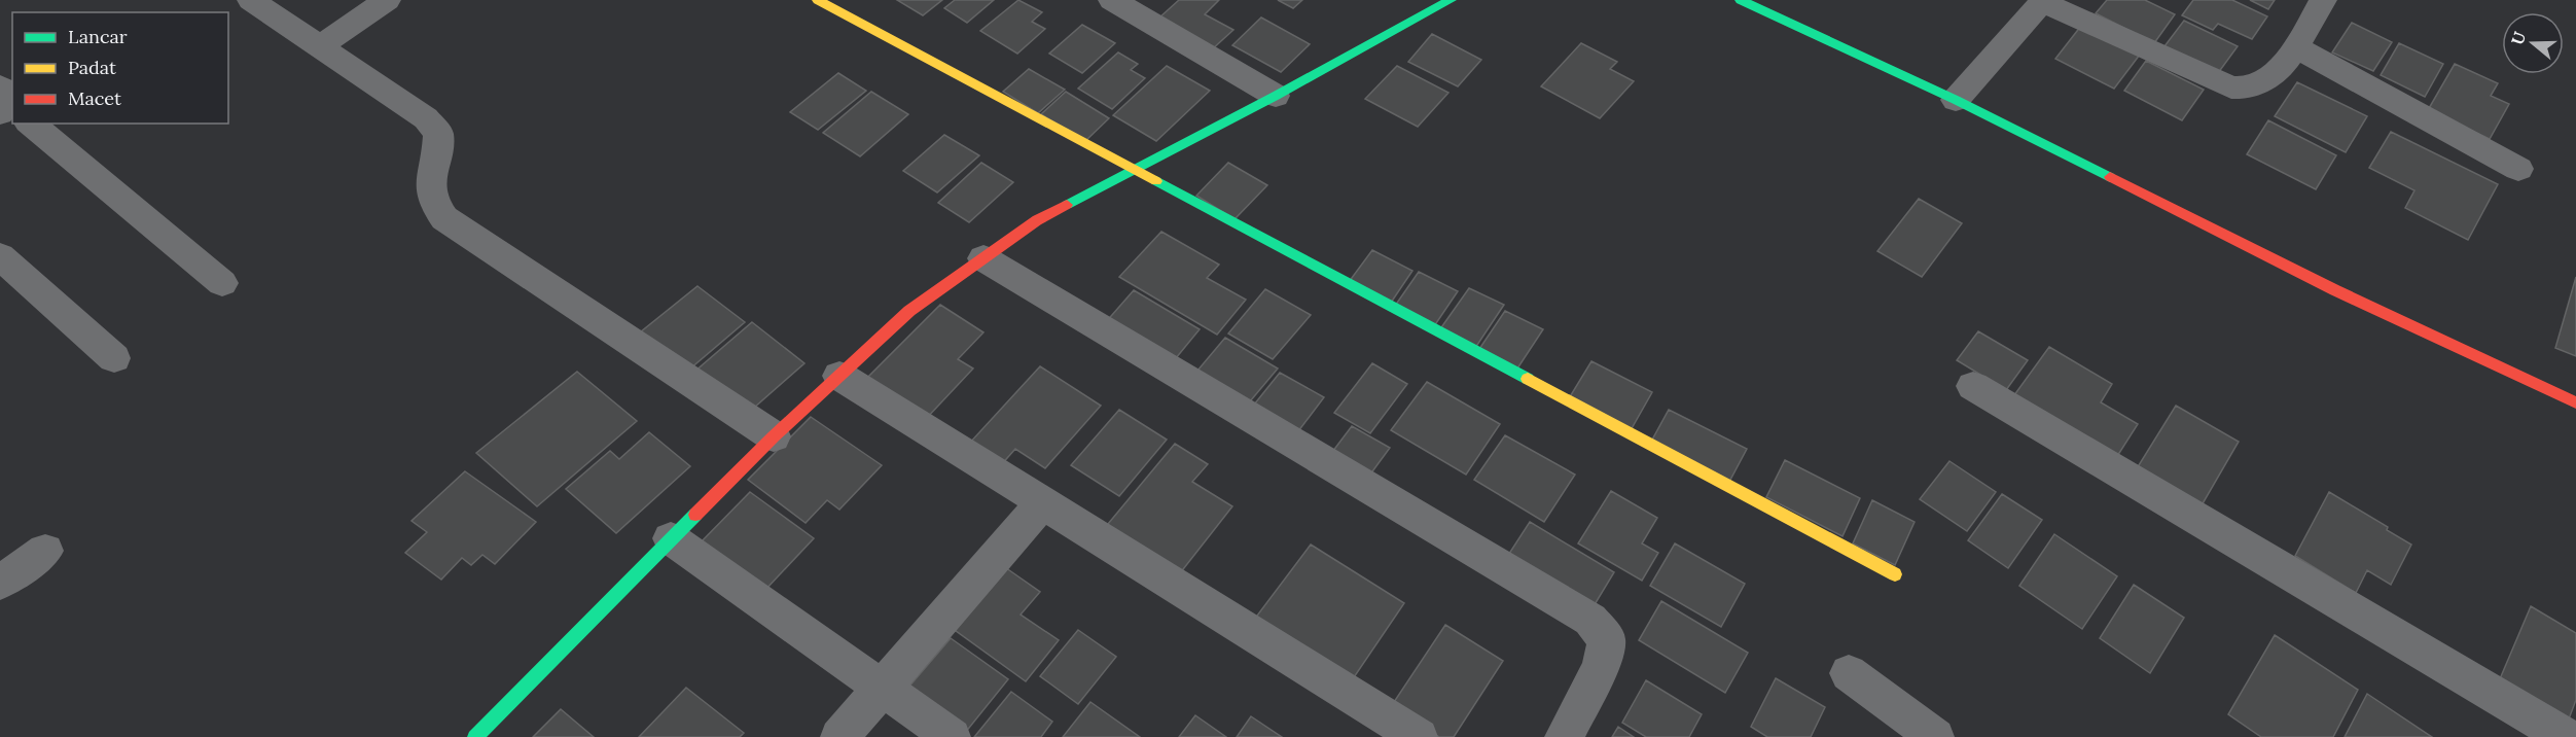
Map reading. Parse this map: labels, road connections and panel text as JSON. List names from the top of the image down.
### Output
{
  "legend": ["Lancar", "Padat", "Macet"],
  "north": "left"
}
